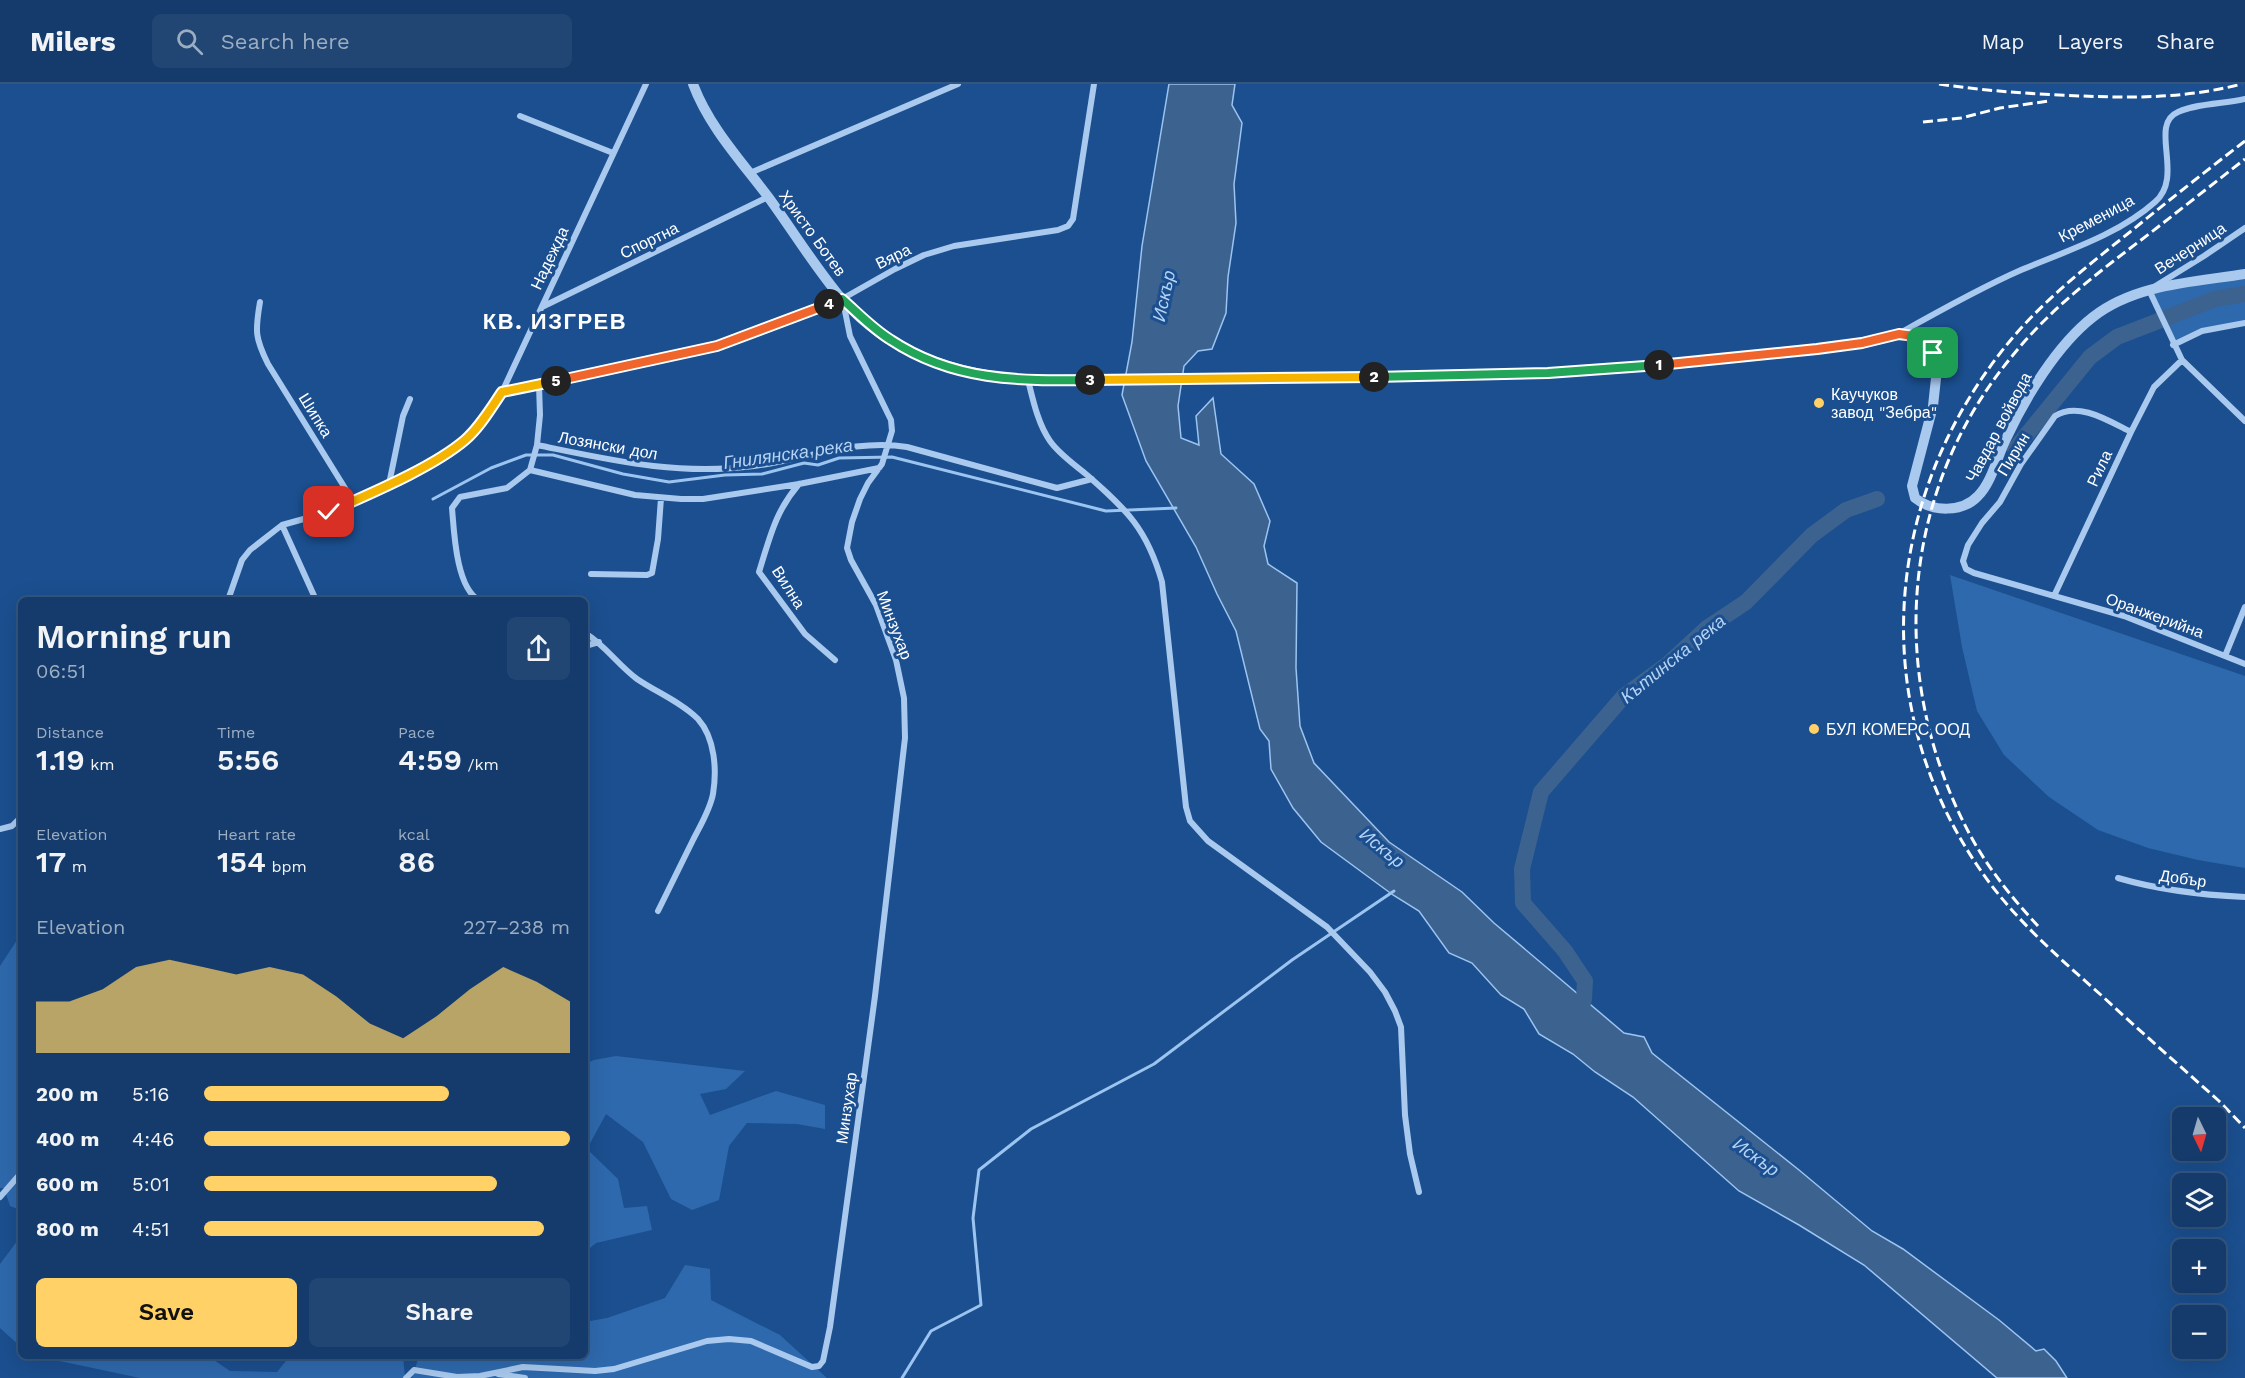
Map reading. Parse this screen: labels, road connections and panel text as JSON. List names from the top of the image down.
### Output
{
  "streets": {
    "street": [
      "Кременица",
      "Христо Ботев",
      "Спортна",
      "Вечерница",
      "Вяра",
      "Надежда",
      "Шипка",
      "Чавдар войвода",
      "Лозянски дол",
      "Пирин",
      "Рила",
      "Вилна",
      "Оранжерийна",
      "Минзухар",
      "Добър"
    ]
  },
  "crossings": [
    ["Кременица", "Чавдар войвода"],
    ["Христо Ботев", "Спортна"],
    ["Христо Ботев", "Вяра"],
    ["Христо Ботев", "Лозянски дол"],
    ["Христо Ботев", "Минзухар"],
    ["Спортна", "Надежда"],
    ["Вечерница", "Чавдар войвода"],
    ["Вяра", "Надежда"],
    ["Вяра", "Лозянски дол"],
    ["Надежда", "Шипка"],
    ["Лозянски дол", "Минзухар"],
    ["Пирин", "Рила"],
    ["Пирин", "Оранжерийна"],
    ["Рила", "Оранжерийна"]
  ],
  "districts": ["КВ. ИЗГРЕВ"],
  "water": ["Искър", "Гнилянска река", "Кътинска река"],
  "places": ["Каучуков завод \"Зебра\"", "БУЛ КОМЕРС ООД"],
  "north": "bottom",
  "page": {
    "header": "Milers",
    "search": "Search here",
    "nav": ["Map", "Layers", "Share"],
    "pins": [
      "4",
      "1",
      "2",
      "3",
      "5"
    ],
    "heading": ["Morning run", "06:51"],
    "stats": [
      ["Distance", "1.19 km"],
      ["Time", "5:56"],
      ["Pace", "4:59 /km"],
      ["Elevation", "17 m"],
      ["Heart rate", "154 bpm"],
      ["kcal", "86"]
    ],
    "chart": ["Elevation", "227–238 m"],
    "list": [
      {
        "name": "200 m",
        "note": "5:16"
      },
      {
        "name": "400 m",
        "note": "4:46"
      },
      {
        "name": "600 m",
        "note": "5:01"
      },
      {
        "name": "800 m",
        "note": "4:51"
      }
    ],
    "map_buttons": ["+", "−"],
    "buttons": ["Save", "Share"]
  }
}
